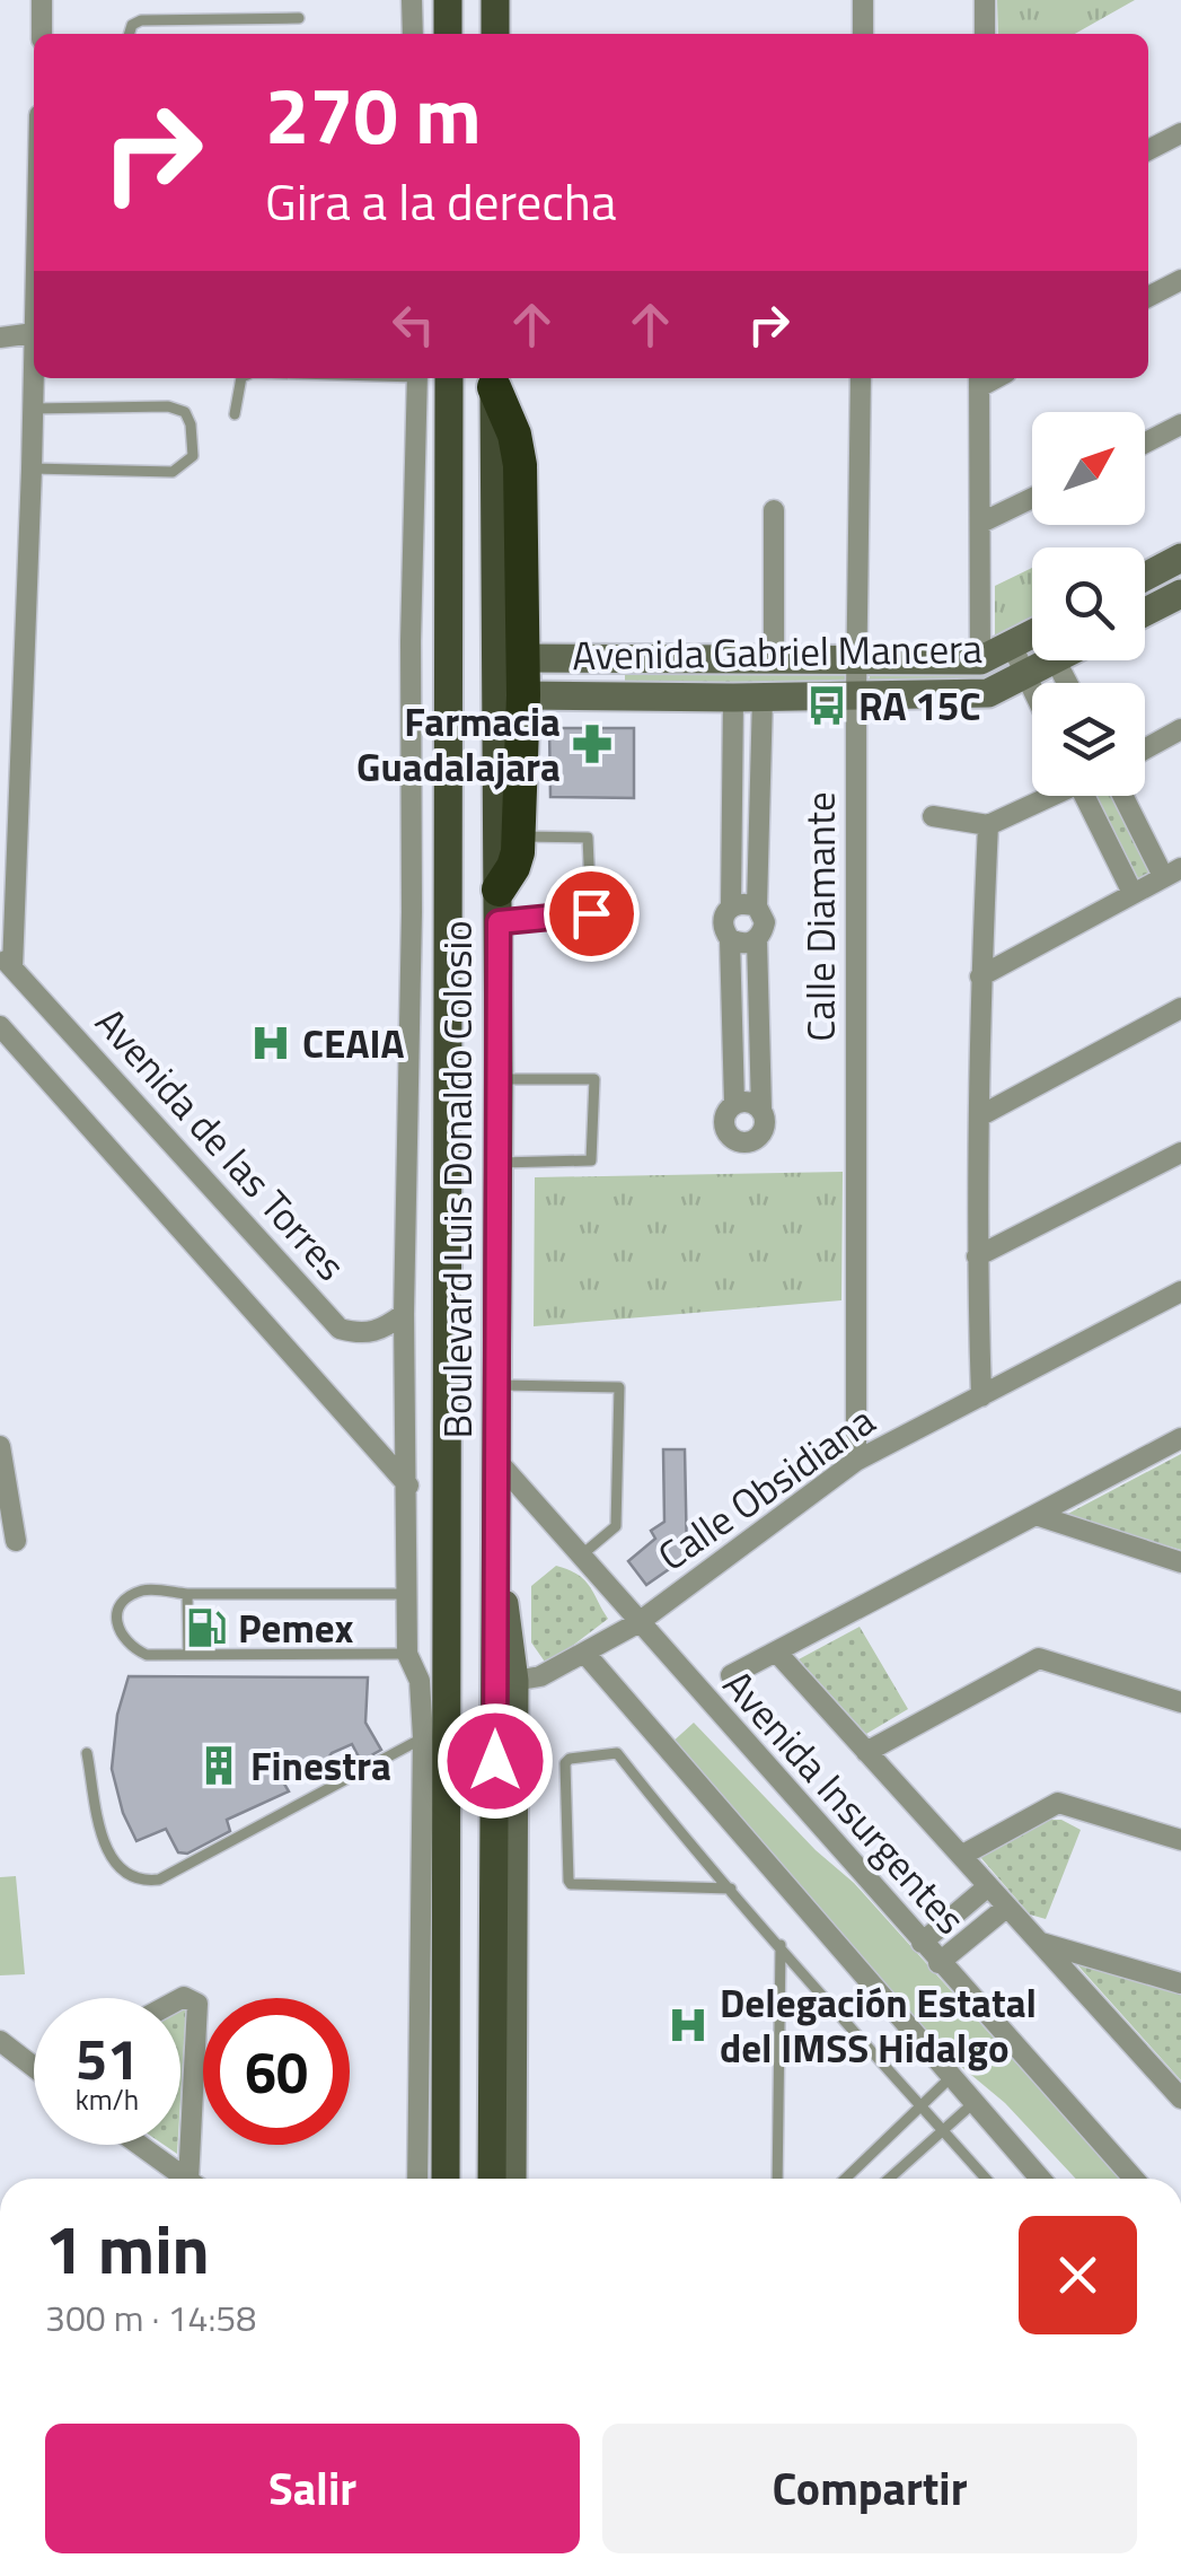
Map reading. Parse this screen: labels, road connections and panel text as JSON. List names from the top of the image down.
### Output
{
  "streets": {
    "main road": ["Boulevard Luis Donaldo Colosio"],
    "street": [
      "Avenida Gabriel Mancera",
      "Calle Diamante",
      "Avenida de las Torres",
      "Calle Obsidiana",
      "Avenida Insurgentes"
    ]
  },
  "crossings": [
    ["Avenida Gabriel Mancera", "Calle Diamante"],
    ["Calle Diamante", "Calle Obsidiana"],
    ["Boulevard Luis Donaldo Colosio", "Avenida Insurgentes"],
    ["Calle Obsidiana", "Avenida Insurgentes"]
  ],
  "places": {
    "bus stop": ["RA 15C"],
    "pharmacy": ["Farmacia Guadalajara"],
    "hospital": ["CEAIA", "Delegación Estatal del IMSS Hidalgo"],
    "fuel station": ["Pemex"],
    "building": ["Finestra"]
  },
  "north": "top right",
  "page": {
    "turn": ["270 m", "Gira a la derecha"],
    "speed": "51 km/h",
    "limit": "60",
    "heading": ["1 min", "300 m · 14:58"],
    "buttons": ["Salir", "Compartir"]
  }
}
